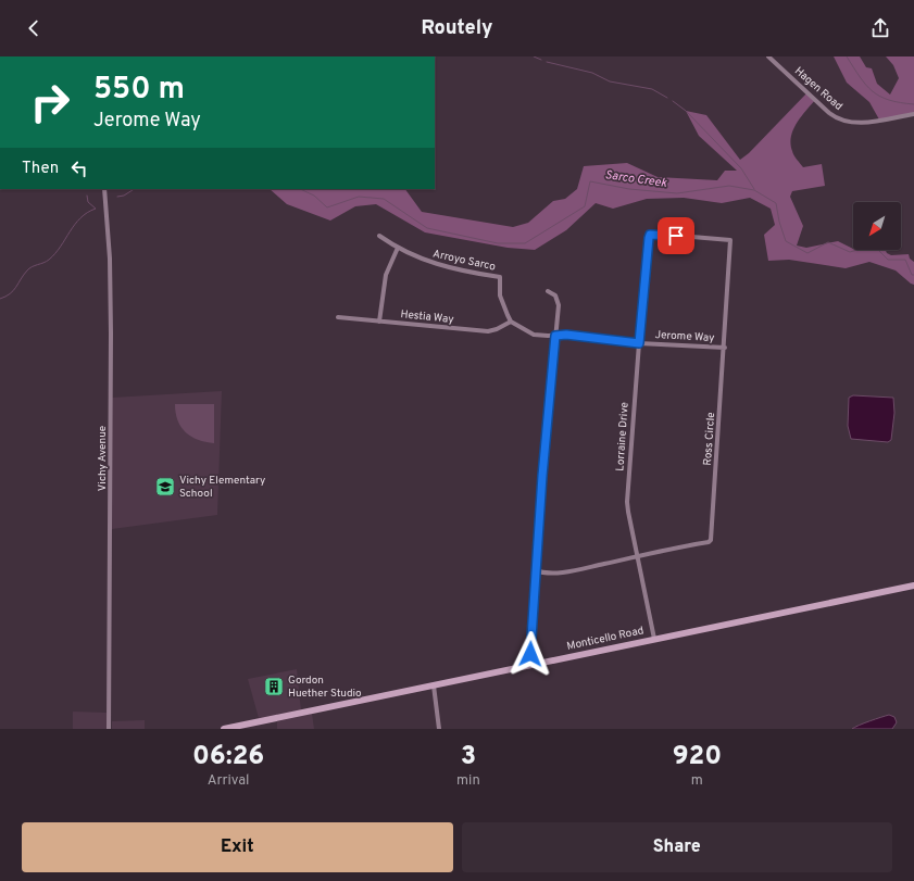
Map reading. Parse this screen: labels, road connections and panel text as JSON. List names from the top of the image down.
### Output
{
  "streets": {
    "main road": ["Monticello Road"],
    "street": [
      "Hagen Road",
      "Arroyo Sarco",
      "Hestia Way",
      "Jerome Way",
      "Lorraine Drive",
      "Ross Circle",
      "Vichy Avenue"
    ]
  },
  "crossings": [
    ["Arroyo Sarco", "Hestia Way"],
    ["Arroyo Sarco", "Jerome Way"],
    ["Hestia Way", "Jerome Way"],
    ["Jerome Way", "Lorraine Drive"],
    ["Jerome Way", "Ross Circle"],
    ["Lorraine Drive", "Ross Circle"],
    ["Lorraine Drive", "Monticello Road"]
  ],
  "water": ["Sarco Creek"],
  "places": {
    "school or university": ["Vichy Elementary School"],
    "building": ["Gordon Huether Studio"]
  },
  "north": "bottom left",
  "page": {
    "header": "Routely",
    "turn": ["550 m", "Jerome Way"],
    "then": "Then",
    "eta": [
      "06:26",
      "Arrival",
      "3",
      "min",
      "920",
      "m"
    ],
    "buttons": ["Exit", "Share"]
  }
}
